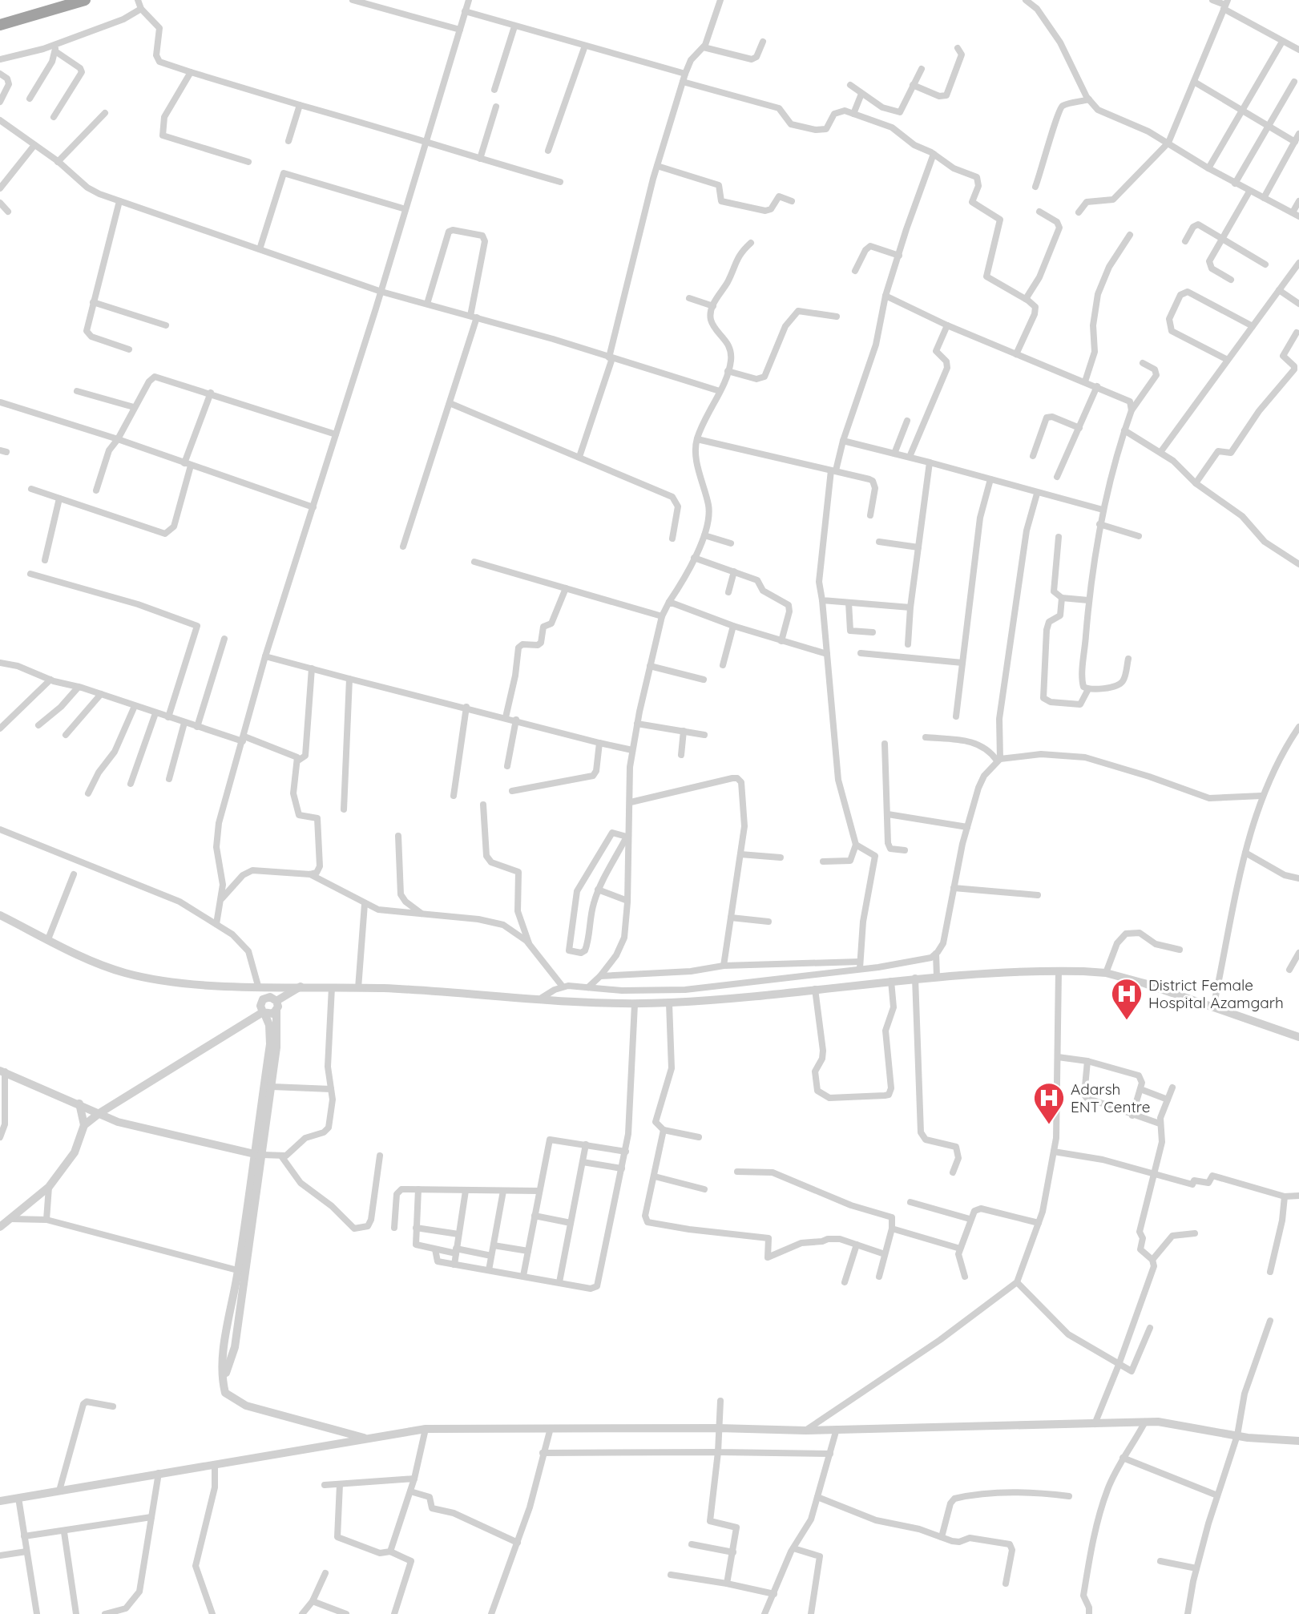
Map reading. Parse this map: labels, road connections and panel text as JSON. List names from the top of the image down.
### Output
{
  "places": {
    "hospital": ["District Female Hospital Azamgarh", "Adarsh ENT Centre"]
  }
}
